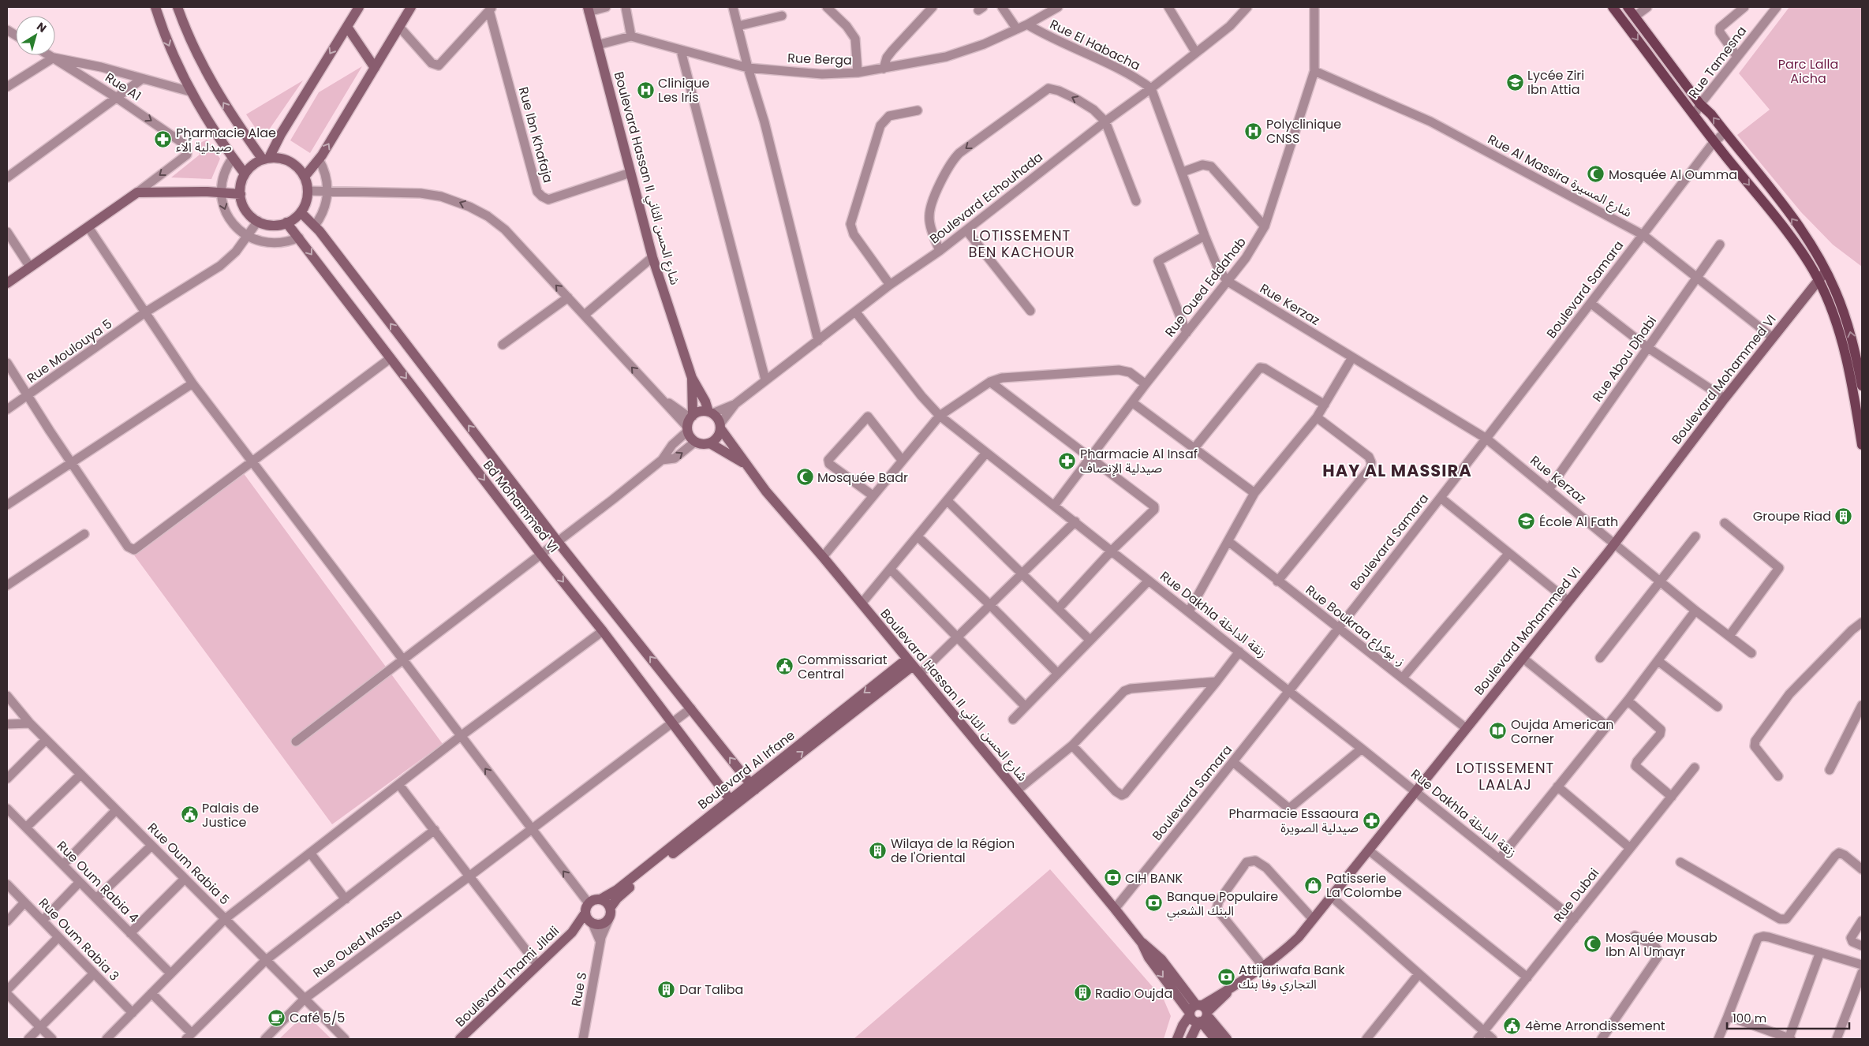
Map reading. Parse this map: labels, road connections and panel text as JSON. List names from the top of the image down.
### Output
{
  "streets": {
    "street": [
      "Rue El Habacha",
      "Rue Berga",
      "Rue Tamesna",
      "Rue A1",
      "Rue Ibn Khafaja",
      "Rue Al Massira شارع المسيرة",
      "Boulevard Hassan II شارع الحسن الثاني",
      "Boulevard Echouhada",
      "Rue Oued Eddahab",
      "Boulevard Samara",
      "Rue Kerzaz",
      "Rue Moulouya 5",
      "Rue Abou Dhabi",
      "Boulevard Mohammed VI",
      "Bd Mohammed VI",
      "Rue Dakhla زنقة الداخلة",
      "Rue Boukraa ز. بوكراع",
      "Boulevard Al Irfane",
      "Rue Oum Rabia 5",
      "Rue Oum Rabia 4",
      "Rue Dubai",
      "Rue Oum Rabia 3",
      "Rue Oued Massa",
      "Boulevard Thami Jilali",
      "Rue S"
    ]
  },
  "crossings": [
    ["Rue El Habacha", "Rue Berga"],
    ["Rue El Habacha", "Boulevard Echouhada"],
    ["Rue Ibn Khafaja", "Boulevard Hassan II شارع الحسن الثاني"],
    ["Rue Al Massira شارع المسيرة", "Rue Oued Eddahab"],
    ["Rue Al Massira شارع المسيرة", "Boulevard Samara"],
    ["Rue Al Massira شارع المسيرة", "Rue Abou Dhabi"],
    ["Rue Al Massira شارع المسيرة", "Boulevard Mohammed VI"],
    ["Boulevard Hassan II شارع الحسن الثاني", "Boulevard Echouhada"],
    ["Boulevard Hassan II شارع الحسن الثاني", "Boulevard Samara"],
    ["Boulevard Hassan II شارع الحسن الثاني", "Boulevard Mohammed VI"],
    ["Boulevard Hassan II شارع الحسن الثاني", "Boulevard Al Irfane"],
    ["Boulevard Echouhada", "Rue Dakhla زنقة الداخلة"],
    ["Rue Oued Eddahab", "Rue Kerzaz"],
    ["Rue Oued Eddahab", "Rue Dakhla زنقة الداخلة"],
    ["Boulevard Samara", "Rue Kerzaz"],
    ["Boulevard Samara", "Rue Dakhla زنقة الداخلة"],
    ["Boulevard Samara", "Rue Boukraa ز. بوكراع"],
    ["Rue Kerzaz", "Rue Abou Dhabi"],
    ["Rue Kerzaz", "Boulevard Mohammed VI"],
    ["Rue Moulouya 5", "Bd Mohammed VI"],
    ["Boulevard Mohammed VI", "Rue Dakhla زنقة الداخلة"],
    ["Boulevard Mohammed VI", "Rue Boukraa ز. بوكراع"],
    ["Bd Mohammed VI", "Boulevard Al Irfane"],
    ["Bd Mohammed VI", "Rue Oued Massa"],
    ["Rue Dakhla زنقة الداخلة", "Rue Dubai"],
    ["Boulevard Al Irfane", "Rue S"],
    ["Rue Oum Rabia 5", "Rue Oued Massa"]
  ],
  "districts": ["LOTISSEMENT BEN KACHOUR", "HAY AL MASSIRA", "LOTISSEMENT LAALAJ"],
  "parks": ["Parc Lalla Aicha"],
  "places": {
    "school or university": ["Lycée Ziri Ibn Attia", "École Al Fath"],
    "hospital": ["Clinique Les Iris", "Polyclinique CNSS"],
    "pharmacy": ["Pharmacie Alae صيدلية اًلاء", "Pharmacie Al Insaf صيدلية الإنصاف", "Pharmacie Essaoura صيدلية الصويرة"],
    "mosque": ["Mosquée Al Oumma", "Mosquée Badr", "Mosquée Mousab Ibn Al Umayr"],
    "building": [
      "Groupe Riad",
      "Wilaya de la Région de l'Oriental",
      "Dar Taliba",
      "Radio Oujda"
    ],
    "public building": ["Commissariat Central", "Palais de Justice", "4ème Arrondissement"],
    "library": ["Oujda American Corner"],
    "bank": ["CIH BANK", "Banque Populaire البنك الشعبي", "Attijariwafa Bank التجاري وفا بنك"],
    "shop": ["Patisserie La Colombe"],
    "cafe": ["Café 5/5"]
  },
  "scale_bar": "100 m",
  "north": "top right"
}
